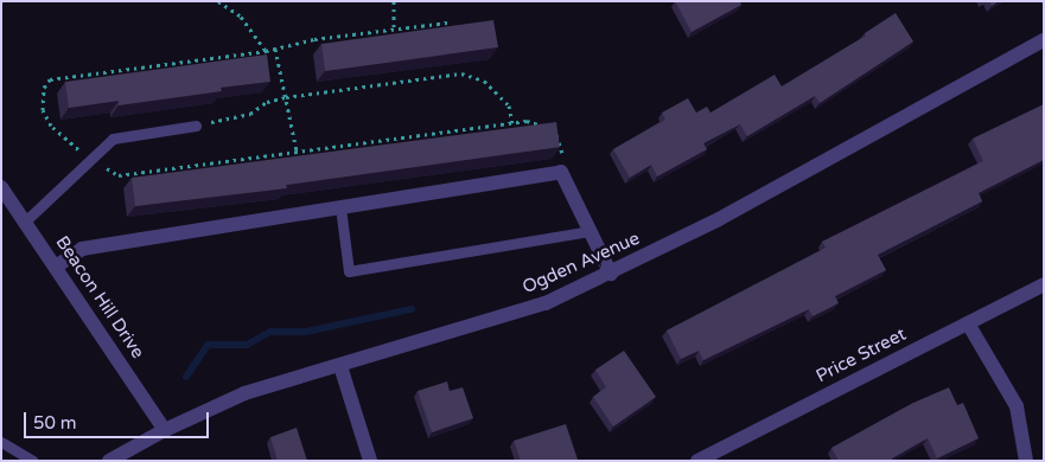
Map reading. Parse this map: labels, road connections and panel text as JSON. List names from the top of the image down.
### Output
{
  "streets": {
    "street": ["Ogden Avenue", "Beacon Hill Drive", "Price Street"]
  },
  "crossings": [
    ["Ogden Avenue", "Beacon Hill Drive"]
  ],
  "scale_bar": "50 m"
}
